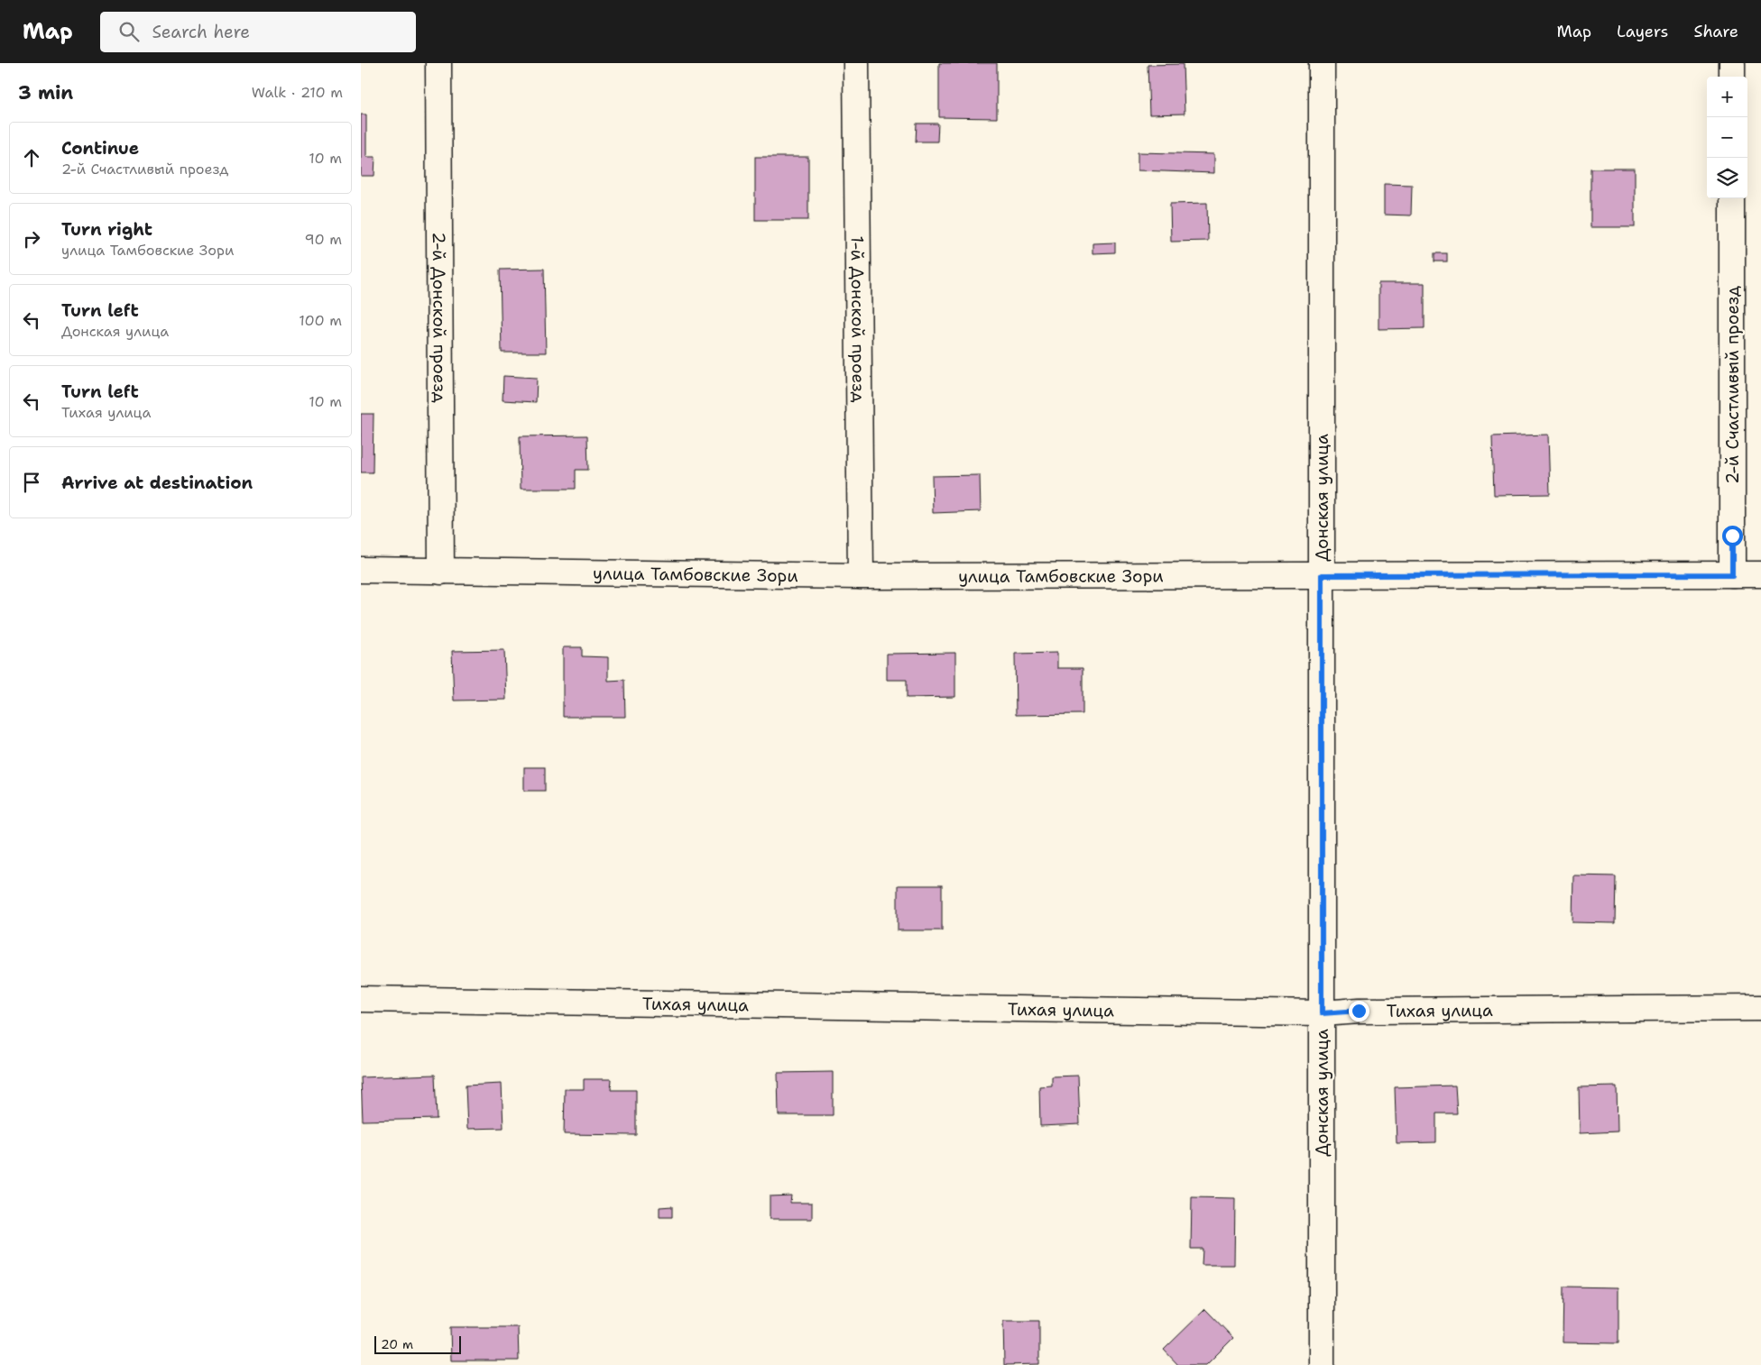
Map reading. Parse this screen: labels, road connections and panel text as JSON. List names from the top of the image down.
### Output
{
  "streets": {
    "street": [
      "2-й Донской проезд",
      "1-й Донской проезд",
      "2-й Счастливый проезд",
      "Донская улица",
      "улица Тамбовские Зори",
      "Тихая улица"
    ]
  },
  "crossings": [
    ["2-й Донской проезд", "улица Тамбовские Зори"],
    ["1-й Донской проезд", "улица Тамбовские Зори"],
    ["2-й Счастливый проезд", "улица Тамбовские Зори"],
    ["Донская улица", "улица Тамбовские Зори"],
    ["Донская улица", "Тихая улица"]
  ],
  "scale_bar": "20 m",
  "page": {
    "header": "Map",
    "search": "Search here",
    "nav": ["Map", "Layers", "Share"],
    "heading": ["3 min", "Walk · 210 m"],
    "map_buttons": ["+", "−"],
    "list": [
      ["Continue", "2-й Счастливый проезд", "10 m"],
      ["Turn right", "улица Тамбовские Зори", "90 m"],
      ["Turn left", "Донская улица", "100 m"],
      ["Turn left", "Тихая улица", "10 m"],
      "Arrive at destination"
    ],
    "scale": "20 m"
  }
}
